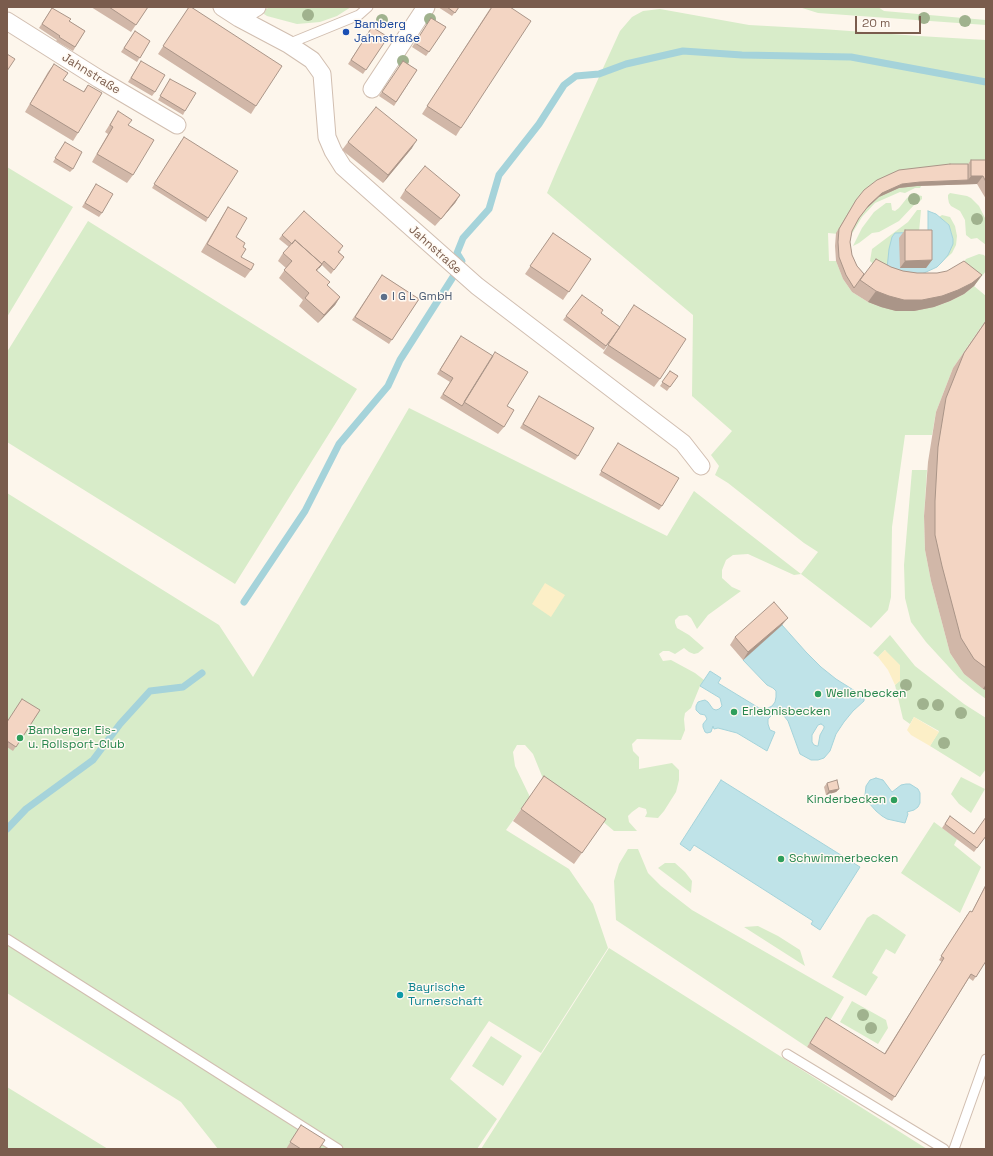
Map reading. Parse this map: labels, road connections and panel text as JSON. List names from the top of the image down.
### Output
{
  "streets": {
    "street": ["Jahnstraße"]
  },
  "places": [
    "Bamberg Jahnstraße",
    "I G L GmbH",
    "Wellenbecken",
    "Erlebnisbecken",
    "Bamberger Eis- u. Rollsport-Club",
    "Kinderbecken",
    "Schwimmerbecken",
    "Bayrische Turnerschaft"
  ],
  "scale_bar": "20 m"
}
